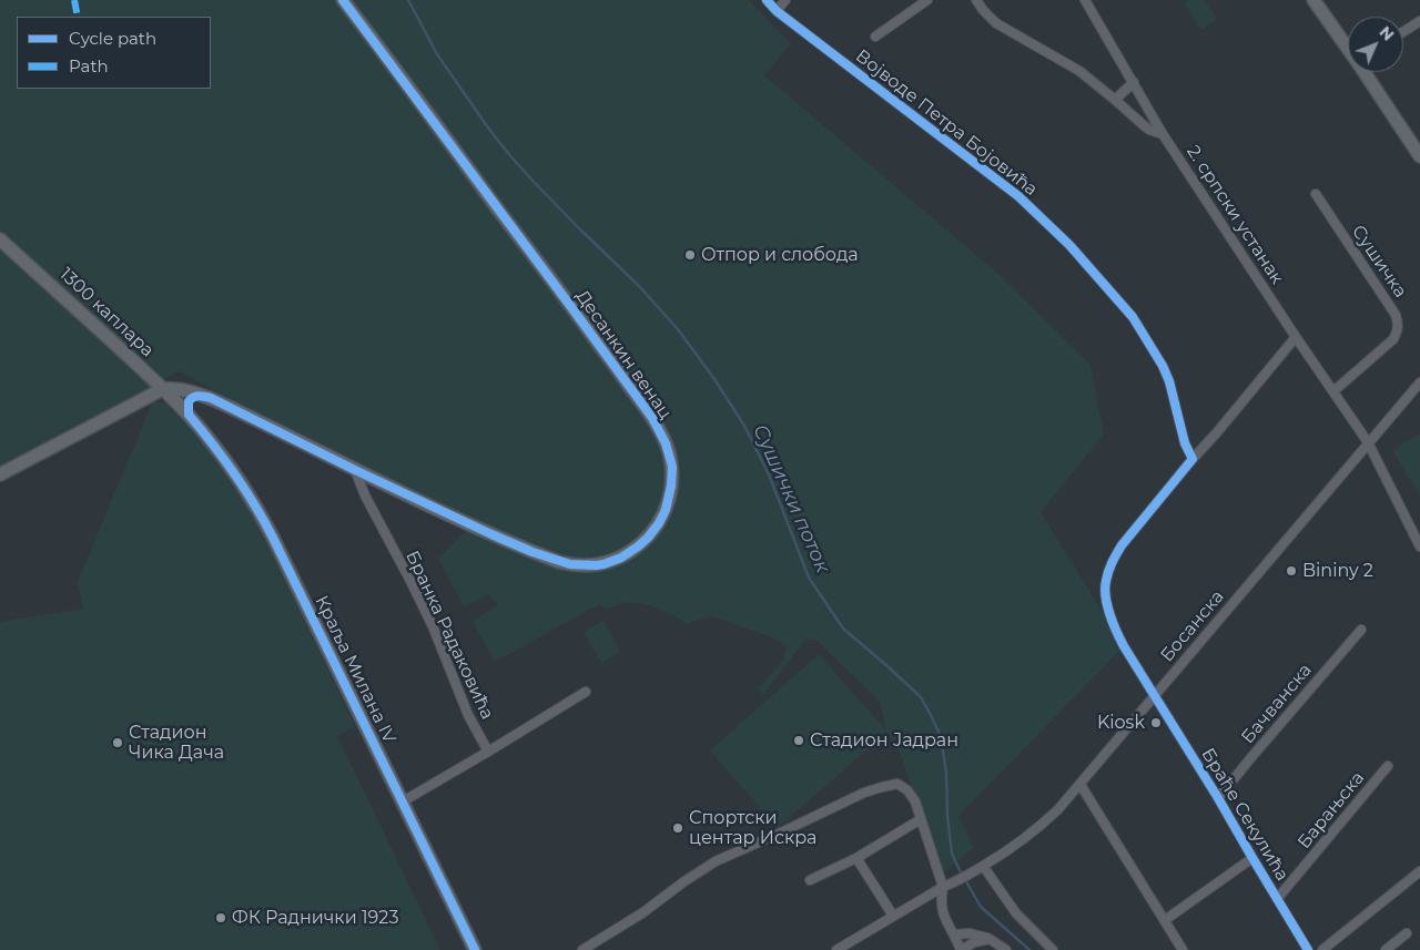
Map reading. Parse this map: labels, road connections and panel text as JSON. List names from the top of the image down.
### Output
{
  "streets": {
    "street": [
      "Војводе Петра Бојовића",
      "2. српски устанак",
      "Сушичка",
      "1300 каплара",
      "Десанкин венац",
      "Босанска",
      "Бранка Радаковића",
      "Краља Милана IV",
      "Бачванска",
      "Барањска",
      "Браће Секулића"
    ]
  },
  "crossings": [
    ["2. српски устанак", "Сушичка"],
    ["2. српски устанак", "Босанска"],
    ["1300 каплара", "Десанкин венац"],
    ["1300 каплара", "Краља Милана IV"],
    ["Десанкин венац", "Бранка Радаковића"],
    ["Босанска", "Браће Секулића"],
    ["Бачванска", "Браће Секулића"],
    ["Барањска", "Браће Секулића"]
  ],
  "water": ["Сушички поток"],
  "places": [
    "Отпор и слобода",
    "Bininy 2",
    "Kiosk",
    "Стадион Јадран",
    "Стадион Чика Дача",
    "Спортски центар Искра",
    "ФК Раднички 1923"
  ],
  "legend": ["Cycle path", "Path"],
  "north": "top right"
}
